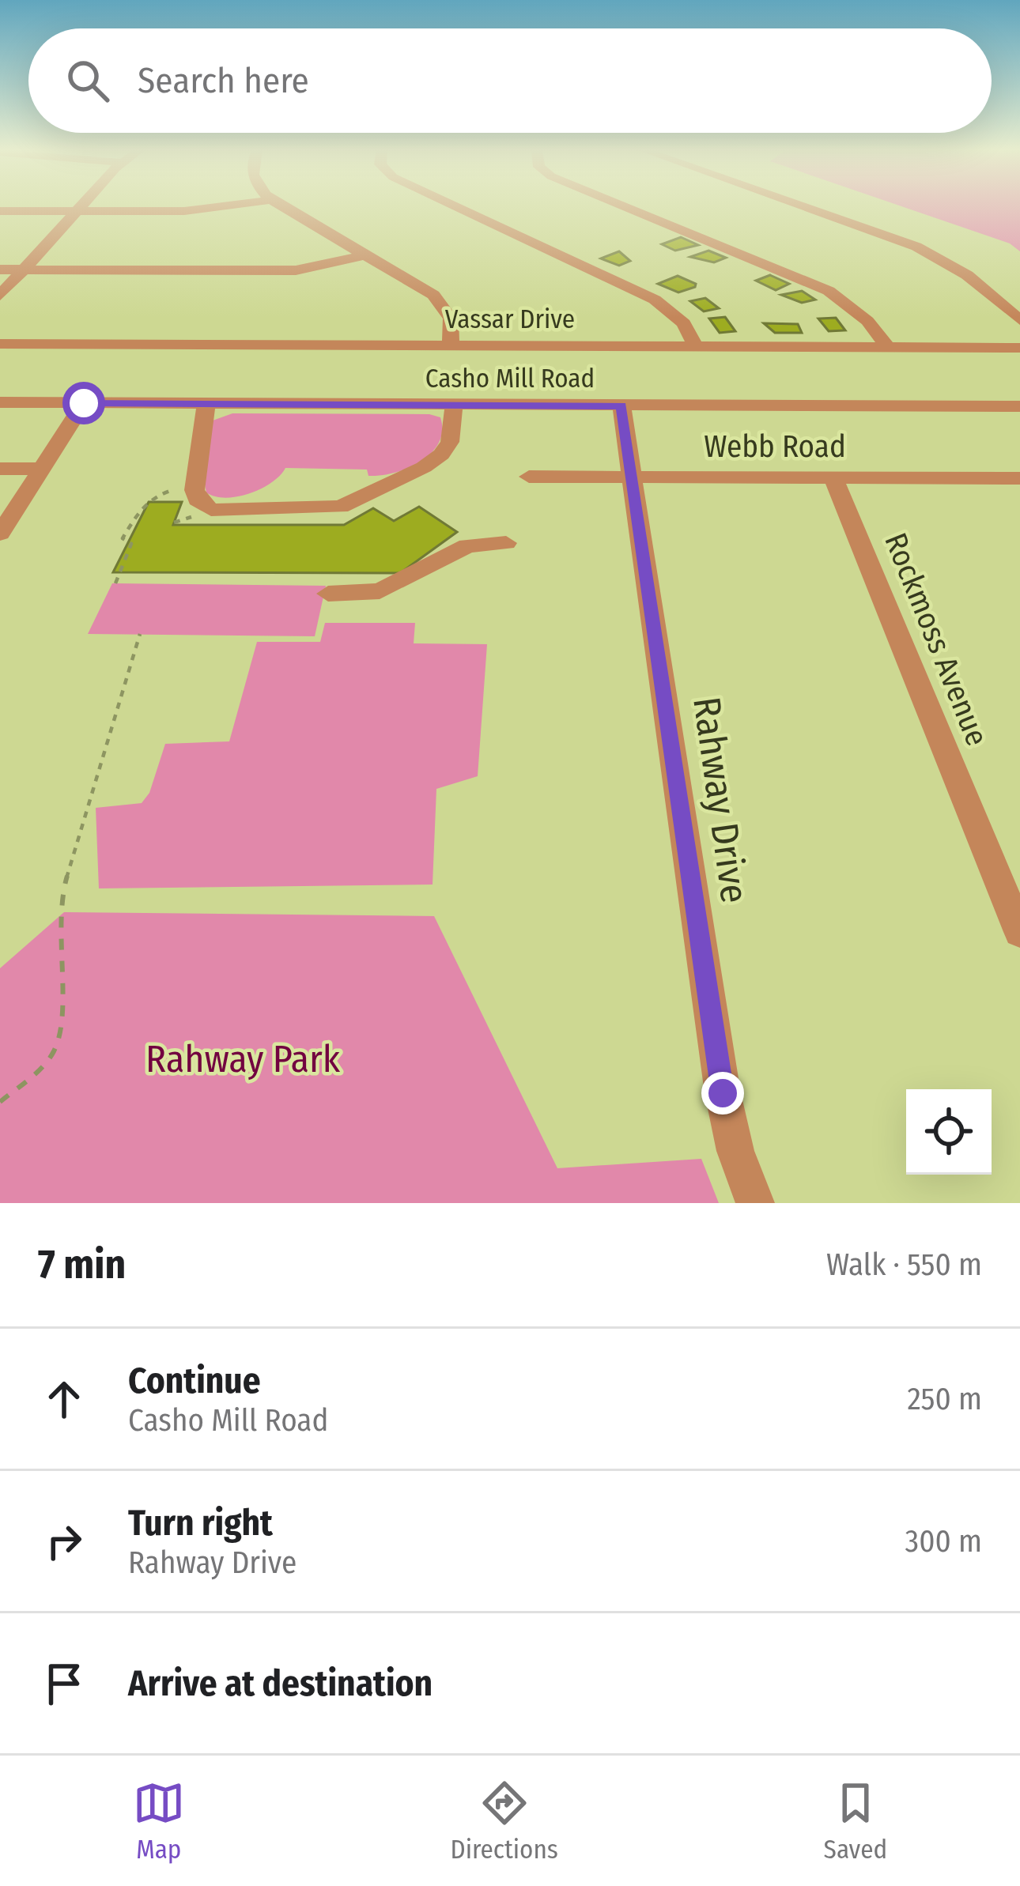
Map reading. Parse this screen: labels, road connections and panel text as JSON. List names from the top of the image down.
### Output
{
  "streets": {
    "street": [
      "Vassar Drive",
      "Casho Mill Road",
      "Webb Road",
      "Rockmoss Avenue",
      "Rahway Drive"
    ]
  },
  "crossings": [
    ["Casho Mill Road", "Rahway Drive"],
    ["Webb Road", "Rockmoss Avenue"],
    ["Webb Road", "Rahway Drive"]
  ],
  "parks": ["Rahway Park"],
  "page": {
    "search": "Search here",
    "heading": ["7 min", "Walk · 550 m"],
    "list": [
      ["Continue", "Casho Mill Road", "250 m"],
      ["Turn right", "Rahway Drive", "300 m"],
      "Arrive at destination"
    ],
    "nav": ["Map", "Directions", "Saved"]
  }
}
